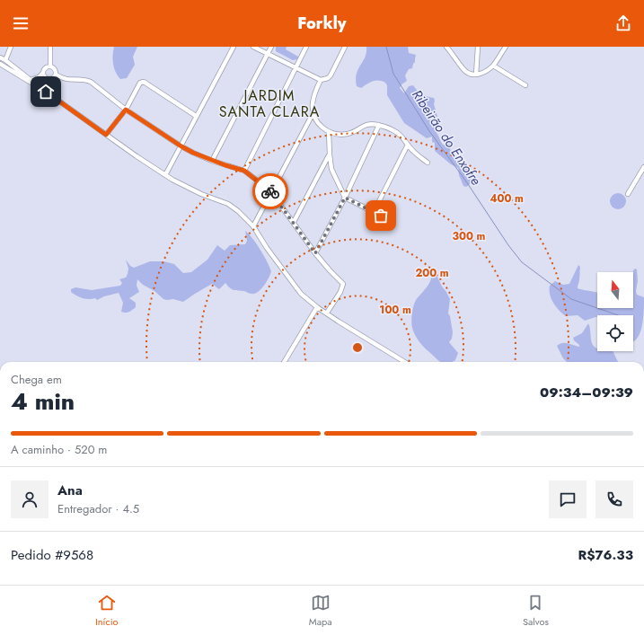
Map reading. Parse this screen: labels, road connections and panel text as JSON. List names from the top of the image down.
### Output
{
  "districts": ["JARDIM SANTA CLARA"],
  "water": ["Ribeirão do Enxofre"],
  "north": "top",
  "page": {
    "header": "Forkly",
    "heading": ["4 min", "Chega em", "09:34–09:39"],
    "panel": [
      "Ana",
      "Entregador · 4.5",
      "Pedido #9568",
      "R$76.33"
    ],
    "bar": "A caminho · 520 m",
    "tabs": ["Início", "Mapa", "Salvos"]
  },
  "rings": [
    "400 m",
    "300 m",
    "200 m",
    "100 m"
  ]
}
